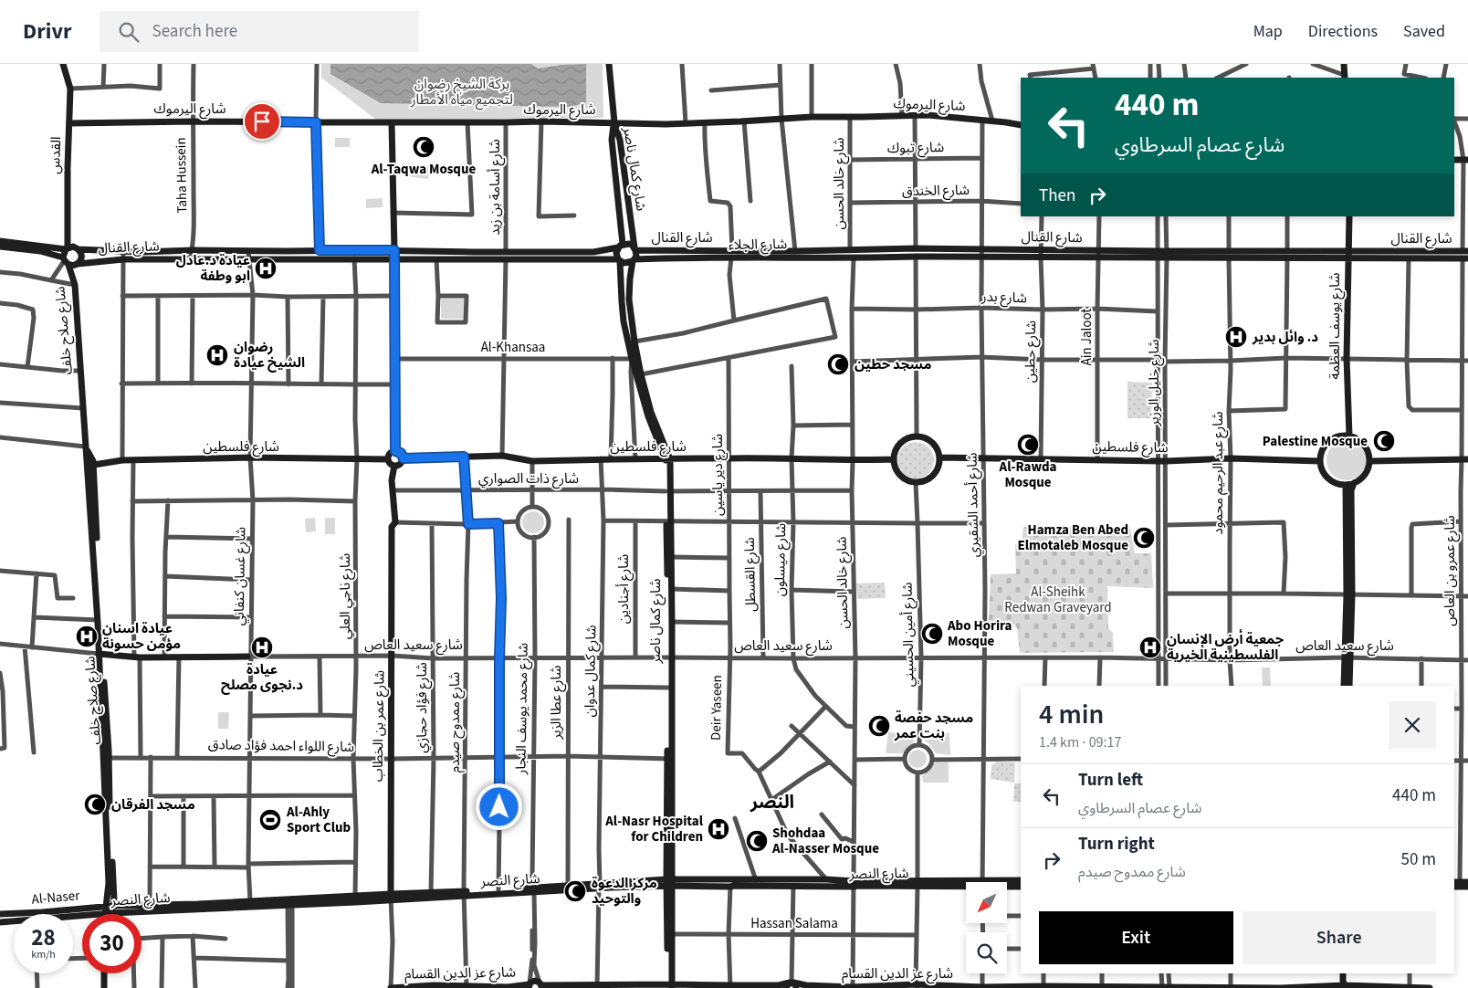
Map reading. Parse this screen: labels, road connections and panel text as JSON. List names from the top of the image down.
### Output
{
  "streets": {
    "main road": [
      "شارع اليرموك",
      "القدس",
      "شارع كمال ناصر",
      "شارع القنال",
      "شارع الجلاء",
      "شارع يوسف العظمة",
      "شارع صلاح خلف",
      "شارع فلسطين",
      "شارع سعيد العاص",
      "شارع عمر بن الخطاب",
      "شارع النصر",
      "Al-Naser",
      "شارع عز الدين القسام"
    ],
    "street": [
      "شارع تبوك",
      "Taha Hussein",
      "شارع خالد الحسن",
      "شارع أسامة بن زيد",
      "شارع الخندق",
      "شارع بدر",
      "Ain Jaloot",
      "Al-Khansaa",
      "شارع حطين",
      "شارع خليل الوزير",
      "شارع عبد الرحيم محمود",
      "شارع دير ياسين",
      "شارع ذات الصواري",
      "شارع أحمد الشقيري",
      "شارع ميسلون",
      "شارع عمرو بن العاص",
      "شارع القسطل",
      "شارع غسان كنفاني",
      "شارع أجنادين",
      "شارع ناجي العلي",
      "شارع أمين الحسيني",
      "شارع كمال عدوان",
      "شارع عطا الزير",
      "شارع فؤاد حجازي",
      "Deir Yaseen",
      "شارع محمد يوسف النجار",
      "شارع ممدوح صيدم",
      "شارع اللواء احمد فؤاد صادق",
      "Hassan Salama"
    ]
  },
  "crossings": [
    ["شارع اليرموك", "القدس"],
    ["شارع اليرموك", "شارع كمال ناصر"],
    ["شارع اليرموك", "Taha Hussein"],
    ["شارع اليرموك", "شارع خالد الحسن"],
    ["شارع اليرموك", "شارع أسامة بن زيد"],
    ["شارع اليرموك", "شارع أحمد الشقيري"],
    ["شارع تبوك", "شارع خالد الحسن"],
    ["شارع تبوك", "شارع أحمد الشقيري"],
    ["القدس", "شارع القنال"],
    ["القدس", "شارع صلاح خلف"],
    ["شارع كمال ناصر", "شارع القنال"],
    ["شارع كمال ناصر", "شارع الجلاء"],
    ["شارع كمال ناصر", "Al-Khansaa"],
    ["شارع كمال ناصر", "شارع فلسطين"],
    ["شارع كمال ناصر", "شارع ذات الصواري"],
    ["شارع كمال ناصر", "شارع سعيد العاص"],
    ["شارع كمال ناصر", "شارع اللواء احمد فؤاد صادق"],
    ["شارع كمال ناصر", "شارع النصر"],
    ["شارع كمال ناصر", "Hassan Salama"],
    ["شارع كمال ناصر", "شارع عز الدين القسام"],
    ["Taha Hussein", "شارع القنال"],
    ["شارع خالد الحسن", "شارع الخندق"],
    ["شارع خالد الحسن", "شارع القنال"],
    ["شارع خالد الحسن", "شارع الجلاء"],
    ["شارع خالد الحسن", "شارع بدر"],
    ["شارع خالد الحسن", "شارع فلسطين"],
    ["شارع خالد الحسن", "شارع ذات الصواري"],
    ["شارع خالد الحسن", "شارع ميسلون"],
    ["شارع خالد الحسن", "شارع سعيد العاص"],
    ["شارع خالد الحسن", "شارع النصر"],
    ["شارع خالد الحسن", "Hassan Salama"],
    ["شارع خالد الحسن", "شارع عز الدين القسام"],
    ["شارع أسامة بن زيد", "شارع القنال"],
    ["شارع أسامة بن زيد", "Al-Khansaa"],
    ["شارع أسامة بن زيد", "شارع فلسطين"],
    ["شارع الخندق", "شارع أحمد الشقيري"],
    ["شارع القنال", "شارع الجلاء"],
    ["شارع القنال", "شارع يوسف العظمة"],
    ["شارع القنال", "شارع صلاح خلف"],
    ["شارع القنال", "Ain Jaloot"],
    ["شارع القنال", "شارع حطين"],
    ["شارع القنال", "شارع خليل الوزير"],
    ["شارع القنال", "شارع عبد الرحيم محمود"],
    ["شارع القنال", "شارع أحمد الشقيري"],
    ["شارع القنال", "شارع عمرو بن العاص"],
    ["شارع القنال", "شارع غسان كنفاني"],
    ["شارع القنال", "شارع ناجي العلي"],
    ["شارع بدر", "Ain Jaloot"],
    ["شارع بدر", "شارع حطين"],
    ["شارع بدر", "شارع خليل الوزير"],
    ["شارع بدر", "شارع أحمد الشقيري"],
    ["شارع يوسف العظمة", "شارع فلسطين"],
    ["شارع صلاح خلف", "شارع فلسطين"],
    ["شارع صلاح خلف", "شارع سعيد العاص"],
    ["شارع صلاح خلف", "شارع اللواء احمد فؤاد صادق"],
    ["شارع صلاح خلف", "شارع النصر"],
    ["شارع صلاح خلف", "Al-Naser"],
    ["Ain Jaloot", "شارع فلسطين"],
    ["شارع حطين", "شارع فلسطين"],
    ["شارع خليل الوزير", "شارع فلسطين"],
    ["شارع خليل الوزير", "شارع سعيد العاص"],
    ["شارع فلسطين", "شارع عبد الرحيم محمود"],
    ["شارع فلسطين", "شارع دير ياسين"],
    ["شارع فلسطين", "شارع أحمد الشقيري"],
    ["شارع فلسطين", "شارع ميسلون"],
    ["شارع فلسطين", "شارع غسان كنفاني"],
    ["شارع فلسطين", "شارع ناجي العلي"],
    ["شارع فلسطين", "شارع أمين الحسيني"],
    ["شارع فلسطين", "شارع كمال عدوان"],
    ["شارع فلسطين", "شارع ممدوح صيدم"],
    ["شارع فلسطين", "شارع عمر بن الخطاب"],
    ["شارع عبد الرحيم محمود", "شارع سعيد العاص"],
    ["شارع دير ياسين", "شارع ذات الصواري"],
    ["شارع دير ياسين", "شارع سعيد العاص"],
    ["شارع دير ياسين", "Deir Yaseen"],
    ["شارع ذات الصواري", "شارع ميسلون"],
    ["شارع ذات الصواري", "شارع القسطل"],
    ["شارع ذات الصواري", "شارع كمال عدوان"],
    ["شارع ذات الصواري", "شارع ممدوح صيدم"],
    ["شارع ذات الصواري", "شارع عمر بن الخطاب"],
    ["شارع أحمد الشقيري", "شارع سعيد العاص"],
    ["شارع ميسلون", "شارع سعيد العاص"],
    ["شارع عمرو بن العاص", "شارع سعيد العاص"],
    ["شارع القسطل", "شارع سعيد العاص"],
    ["شارع غسان كنفاني", "شارع سعيد العاص"],
    ["شارع غسان كنفاني", "شارع اللواء احمد فؤاد صادق"],
    ["شارع غسان كنفاني", "شارع النصر"],
    ["شارع أجنادين", "شارع سعيد العاص"],
    ["شارع ناجي العلي", "شارع سعيد العاص"],
    ["شارع ناجي العلي", "شارع اللواء احمد فؤاد صادق"],
    ["شارع ناجي العلي", "شارع النصر"],
    ["شارع أمين الحسيني", "شارع سعيد العاص"],
    ["شارع سعيد العاص", "شارع كمال عدوان"],
    ["شارع سعيد العاص", "شارع عطا الزير"],
    ["شارع سعيد العاص", "شارع فؤاد حجازي"],
    ["شارع سعيد العاص", "Deir Yaseen"],
    ["شارع سعيد العاص", "شارع محمد يوسف النجار"],
    ["شارع سعيد العاص", "شارع ممدوح صيدم"],
    ["شارع سعيد العاص", "شارع عمر بن الخطاب"],
    ["شارع كمال عدوان", "شارع اللواء احمد فؤاد صادق"],
    ["شارع كمال عدوان", "شارع النصر"],
    ["شارع كمال عدوان", "شارع عز الدين القسام"],
    ["شارع عطا الزير", "شارع اللواء احمد فؤاد صادق"],
    ["شارع عطا الزير", "شارع النصر"],
    ["شارع فؤاد حجازي", "شارع اللواء احمد فؤاد صادق"],
    ["شارع فؤاد حجازي", "شارع النصر"],
    ["Deir Yaseen", "شارع النصر"],
    ["شارع محمد يوسف النجار", "شارع اللواء احمد فؤاد صادق"],
    ["شارع محمد يوسف النجار", "شارع النصر"],
    ["شارع محمد يوسف النجار", "شارع عز الدين القسام"],
    ["شارع ممدوح صيدم", "شارع اللواء احمد فؤاد صادق"],
    ["شارع ممدوح صيدم", "شارع النصر"],
    ["شارع ممدوح صيدم", "شارع عز الدين القسام"],
    ["شارع عمر بن الخطاب", "شارع اللواء احمد فؤاد صادق"],
    ["شارع عمر بن الخطاب", "شارع النصر"],
    ["شارع عمر بن الخطاب", "شارع عز الدين القسام"],
    ["شارع النصر", "Al-Naser"]
  ],
  "districts": ["النصر"],
  "parks": ["بركة الشيخ رضوان لتجميع مياه الأمطار", "Al-Sheihk Redwan Graveyard"],
  "places": {
    "mosque": [
      "Al-Taqwa Mosque",
      "مسجد حطين",
      "Palestine Mosque",
      "Al-Rawda Mosque",
      "Hamza Ben Abed Elmotaleb Mosque",
      "Abo Horira Mosque",
      "مسجد حفصة بنت عمر",
      "مسجد الفرقان",
      "Shohdaa Al-Nasser Mosque",
      "مركز الدعوة والتوحيد"
    ],
    "hospital": [
      "عيادة د.عادل ابو وطفة",
      "د. وائل بدير",
      "رضوان الشيخ عيادة",
      "عيادة اسنان مؤمن حسونة",
      "عيادة د.نجوى مصلح",
      "جمعية أرض الإنسان الفلسطينية الخيرية",
      "Al-Nasr Hospital for Children"
    ],
    "sports": ["Al-Ahly Sport Club"]
  },
  "north": "bottom left",
  "page": {
    "header": "Drivr",
    "search": "Search here",
    "nav": ["Map", "Directions", "Saved"],
    "turn": ["440 m", "شارع عصام السرطاوي"],
    "then": "Then",
    "heading": ["4 min", "1.4 km · 09:17"],
    "list": [
      {
        "name": "Turn left",
        "note": "شارع عصام السرطاوي",
        "value": "440 m"
      },
      {
        "name": "Turn right",
        "note": "شارع ممدوح صيدم",
        "value": "50 m"
      }
    ],
    "buttons": ["Exit", "Share"],
    "speed": "28 km/h",
    "limit": "30"
  }
}
